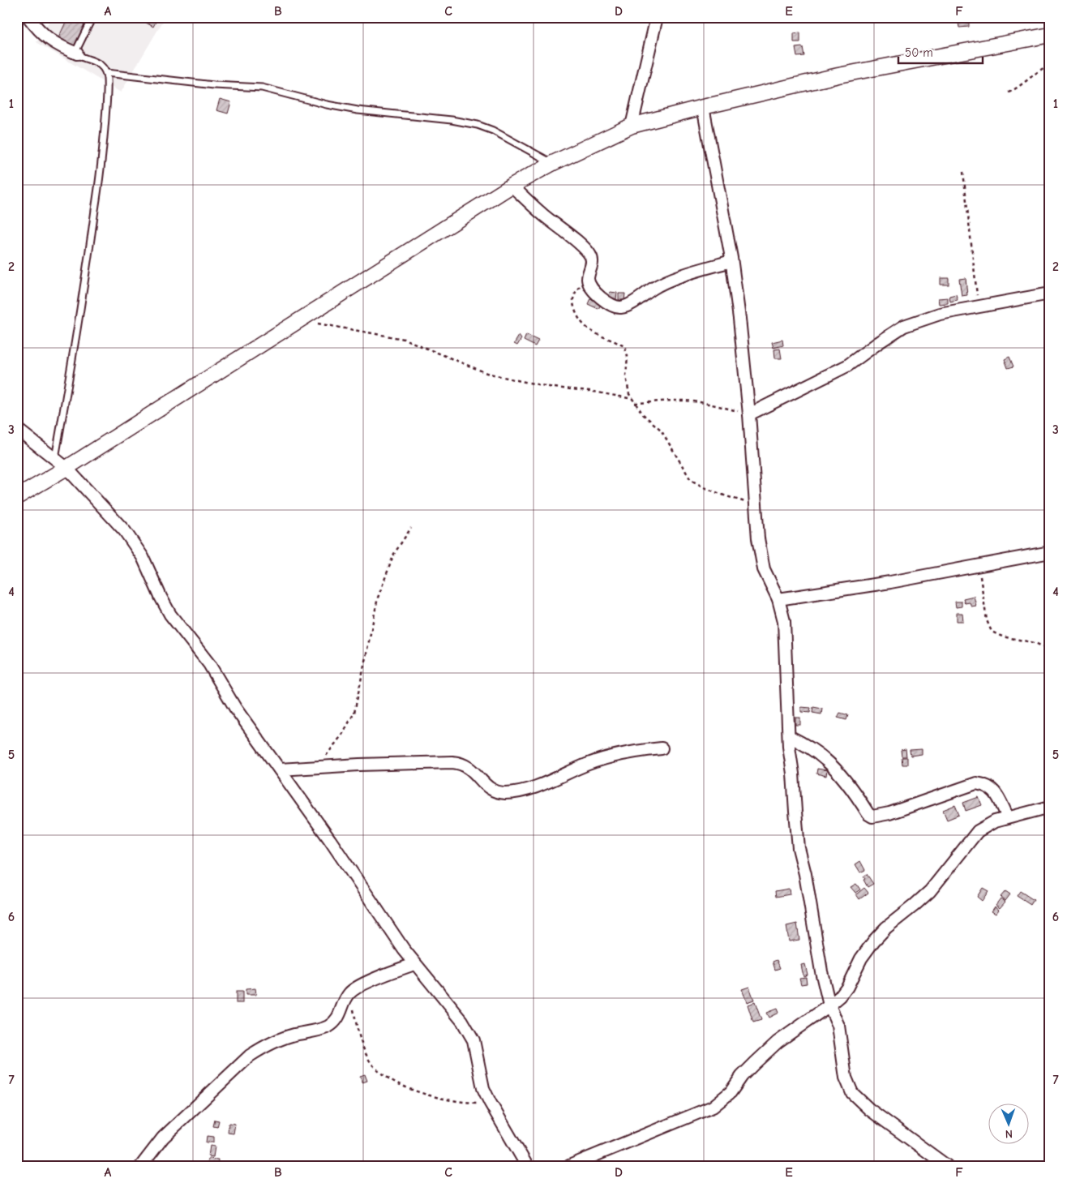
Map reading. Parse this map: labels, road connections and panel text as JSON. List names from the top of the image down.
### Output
{
  "scale_bar": "50 m",
  "north": "bottom",
  "grid": {
    "columns": [
      "A",
      "B",
      "C",
      "D",
      "E",
      "F"
    ],
    "rows": [
      "1",
      "2",
      "3",
      "4",
      "5",
      "6",
      "7"
    ]
  }
}
